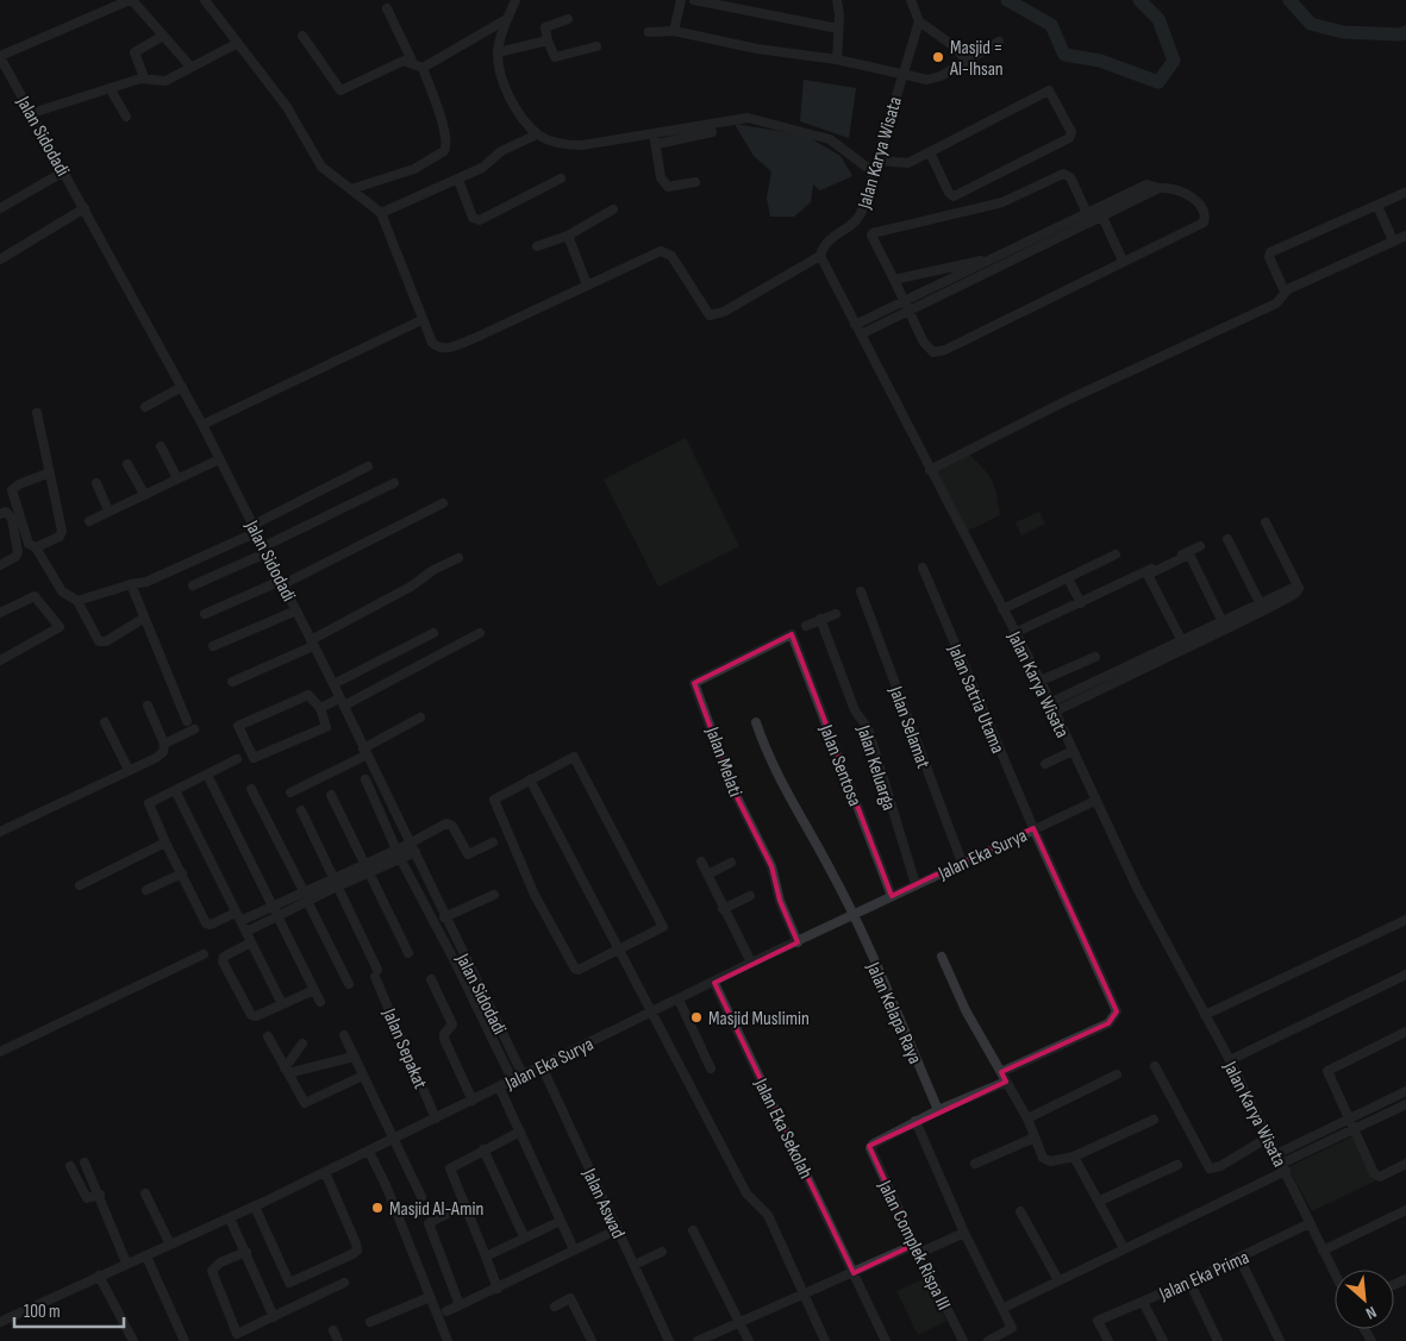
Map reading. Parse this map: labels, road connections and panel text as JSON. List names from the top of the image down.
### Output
{
  "streets": {
    "street": [
      "Jalan Sidodadi",
      "Jalan Karya Wisata",
      "Jalan Satria Utama",
      "Jalan Selamat",
      "Jalan Melati",
      "Jalan Sentosa",
      "Jalan Keluarga",
      "Jalan Eka Surya",
      "Jalan Kelapa Raya",
      "Jalan Sepakat",
      "Jalan Eka Sekolah",
      "Jalan Aswad",
      "Jalan Complek Rispa III",
      "Jalan Eka Prima"
    ]
  },
  "crossings": [
    ["Jalan Sidodadi", "Jalan Eka Surya"],
    ["Jalan Karya Wisata", "Jalan Eka Surya"],
    ["Jalan Karya Wisata", "Jalan Eka Prima"],
    ["Jalan Satria Utama", "Jalan Eka Surya"],
    ["Jalan Selamat", "Jalan Eka Surya"],
    ["Jalan Melati", "Jalan Sentosa"],
    ["Jalan Melati", "Jalan Eka Surya"],
    ["Jalan Sentosa", "Jalan Eka Surya"],
    ["Jalan Keluarga", "Jalan Eka Surya"],
    ["Jalan Eka Surya", "Jalan Kelapa Raya"],
    ["Jalan Eka Surya", "Jalan Sepakat"],
    ["Jalan Eka Surya", "Jalan Eka Sekolah"],
    ["Jalan Eka Surya", "Jalan Aswad"]
  ],
  "places": ["Masjid = Al-Ihsan", "Masjid Muslimin", "Masjid Al-Amin"],
  "scale_bar": "100 m",
  "north": "bottom right"
}
